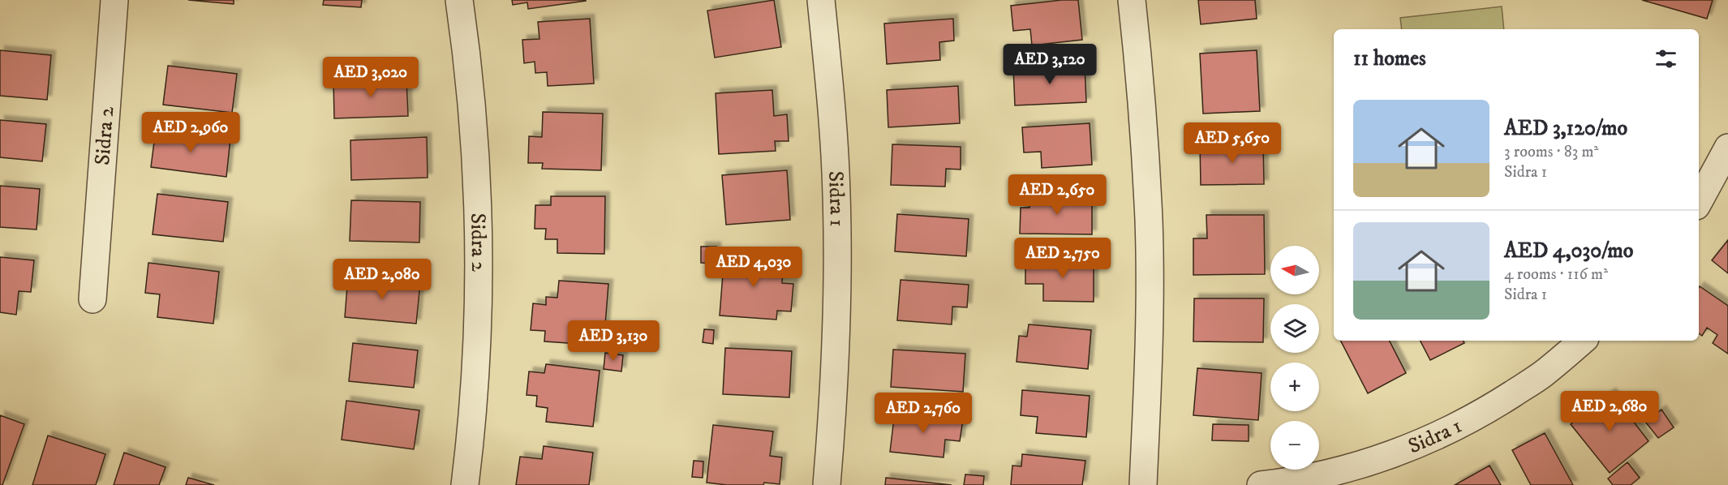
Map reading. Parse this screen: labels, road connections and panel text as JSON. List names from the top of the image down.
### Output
{
  "streets": {
    "street": ["Sidra 2", "Sidra 1"]
  },
  "north": "left",
  "page": {
    "heading": "11 homes",
    "price": [
      "AED 3,120",
      "AED 3,020",
      "AED 2,960",
      "AED 5,650",
      "AED 2,650",
      "AED 2,750",
      "AED 4,030",
      "AED 2,080",
      "AED 3,130",
      "AED 2,680",
      "AED 2,760"
    ],
    "list": [
      {
        "name": "AED 3,120/mo",
        "note": "3 rooms · 83 m² · Sidra 1"
      },
      {
        "name": "AED 4,030/mo",
        "note": "4 rooms · 116 m² · Sidra 1"
      }
    ],
    "map_buttons": ["+", "−"]
  }
}
